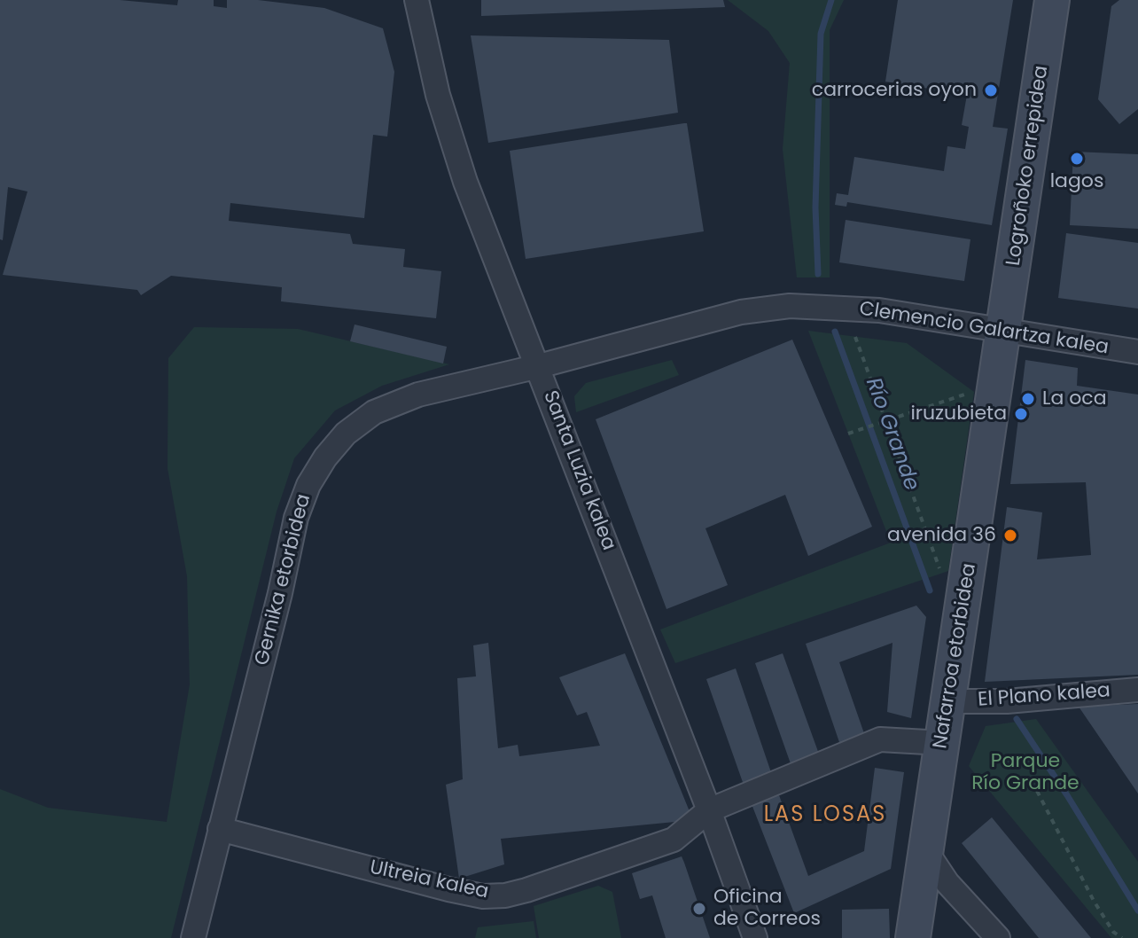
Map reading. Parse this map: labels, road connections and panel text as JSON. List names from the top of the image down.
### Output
{
  "streets": {
    "main road": ["Logroñoko errepidea", "Nafarroa etorbidea"],
    "street": [
      "Clemencio Galartza kalea",
      "Santa Luzia kalea",
      "Gernika etorbidea",
      "El Plano kalea",
      "Ultreia kalea"
    ]
  },
  "crossings": [
    ["Logroñoko errepidea", "Clemencio Galartza kalea"],
    ["Logroñoko errepidea", "Nafarroa etorbidea"],
    ["Clemencio Galartza kalea", "Santa Luzia kalea"],
    ["Clemencio Galartza kalea", "Gernika etorbidea"],
    ["Clemencio Galartza kalea", "Nafarroa etorbidea"],
    ["Santa Luzia kalea", "Gernika etorbidea"],
    ["Santa Luzia kalea", "Ultreia kalea"],
    ["Gernika etorbidea", "Ultreia kalea"],
    ["Nafarroa etorbidea", "El Plano kalea"],
    ["Nafarroa etorbidea", "Ultreia kalea"]
  ],
  "districts": ["LAS LOSAS"],
  "water": ["Río Grande"],
  "parks": ["Parque Río Grande"],
  "places": [
    "carrocerias oyon",
    "lagos",
    "La oca",
    "iruzubieta",
    "avenida 36",
    "Oficina de Correos"
  ]
}
